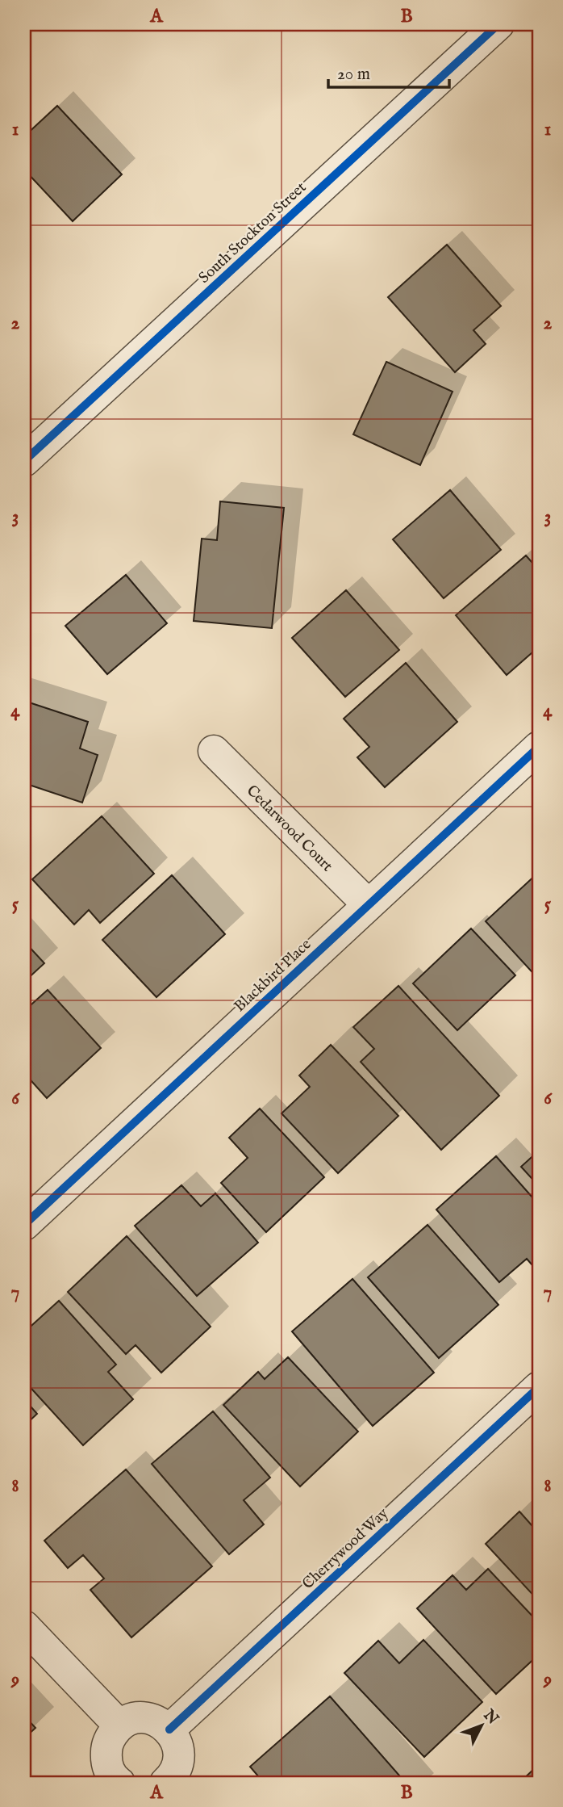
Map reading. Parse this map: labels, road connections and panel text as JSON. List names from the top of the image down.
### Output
{
  "streets": {
    "street": [
      "South Stockton Street",
      "Cedarwood Court",
      "Blackbird Place",
      "Cherrywood Way"
    ]
  },
  "crossings": [
    ["Cedarwood Court", "Blackbird Place"]
  ],
  "scale_bar": "20 m",
  "north": "top right",
  "grid": {
    "columns": ["A", "B"],
    "rows": [
      "1",
      "2",
      "3",
      "4",
      "5",
      "6",
      "7",
      "8",
      "9"
    ]
  }
}
